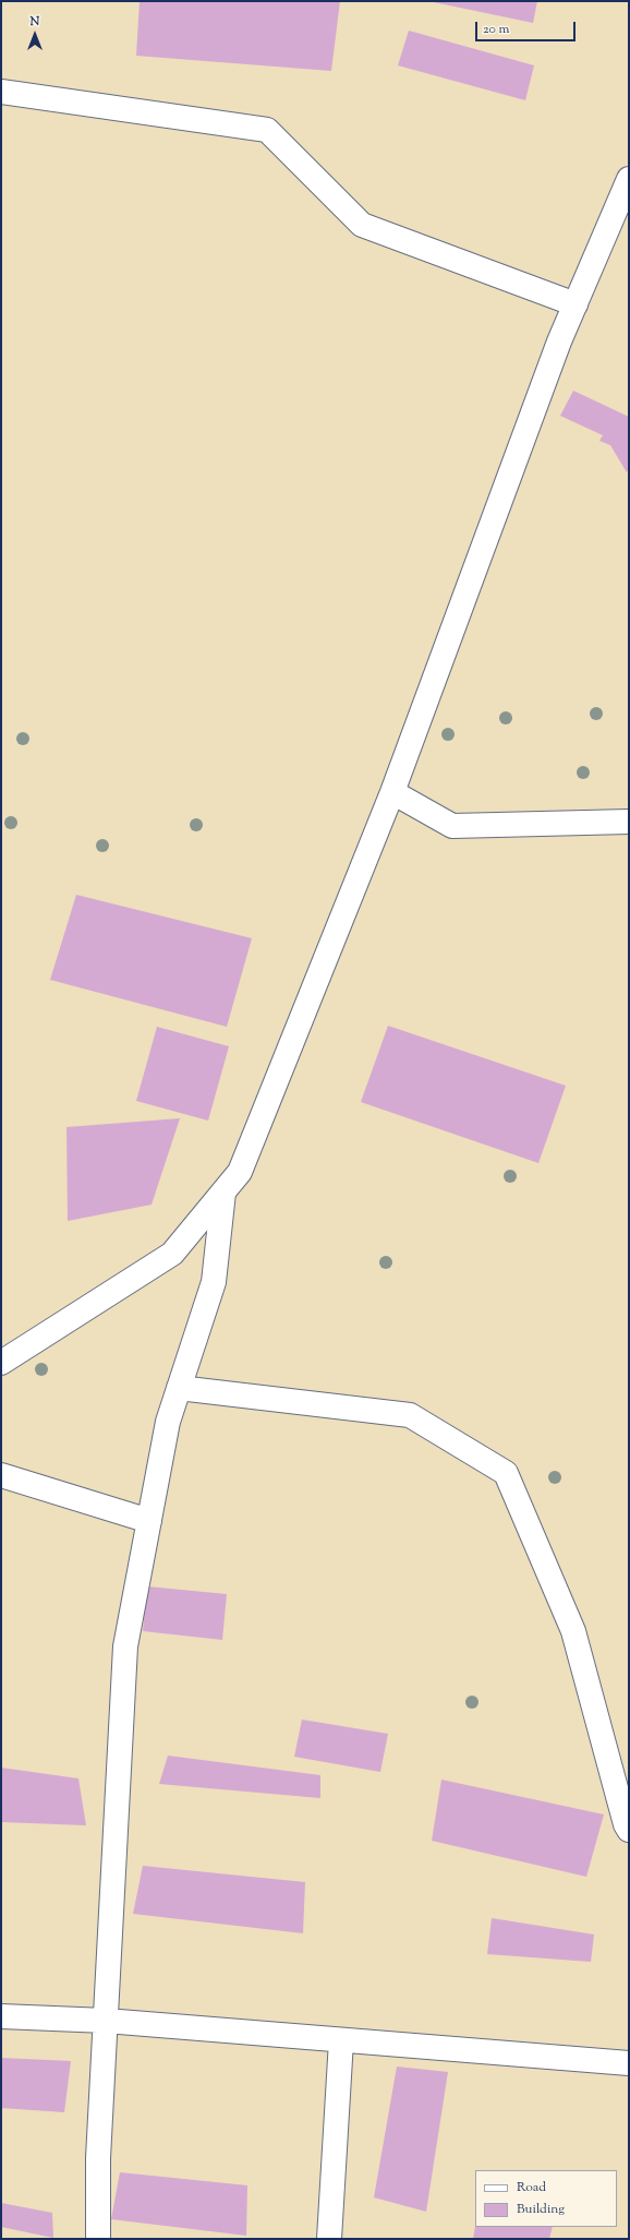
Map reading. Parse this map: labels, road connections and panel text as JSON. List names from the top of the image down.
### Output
{
  "legend": ["Road", "Building"],
  "scale_bar": "20 m",
  "north": "top"
}
